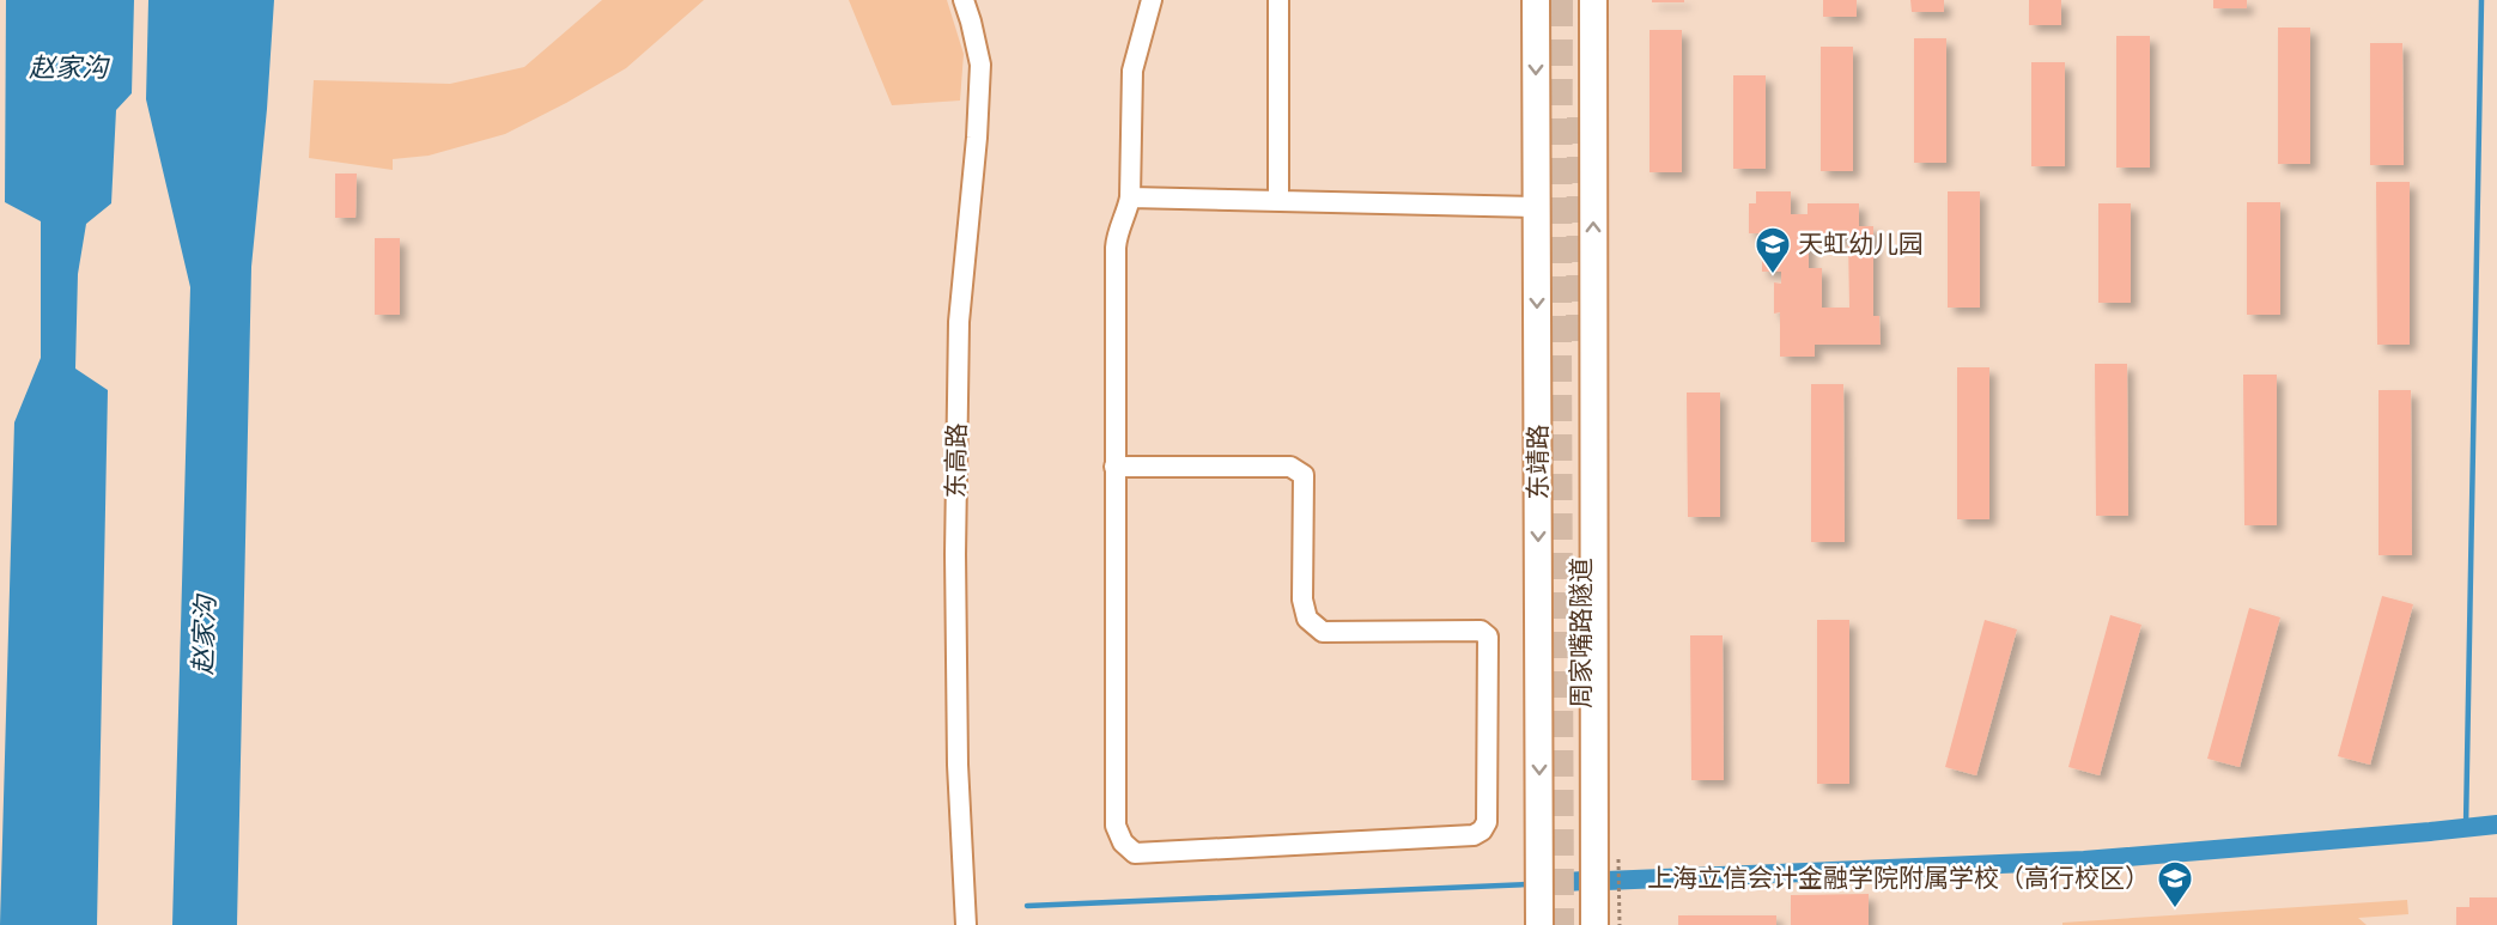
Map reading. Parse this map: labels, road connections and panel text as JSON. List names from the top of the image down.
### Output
{
  "streets": {
    "main road": ["东靖路", "周家嘴路隧道"],
    "street": ["东高路"]
  },
  "water": ["赵家沟"],
  "places": {
    "school or university": ["天虹幼儿园", "上海立信会计金融学院附属学校（高行校区）"]
  }
}
